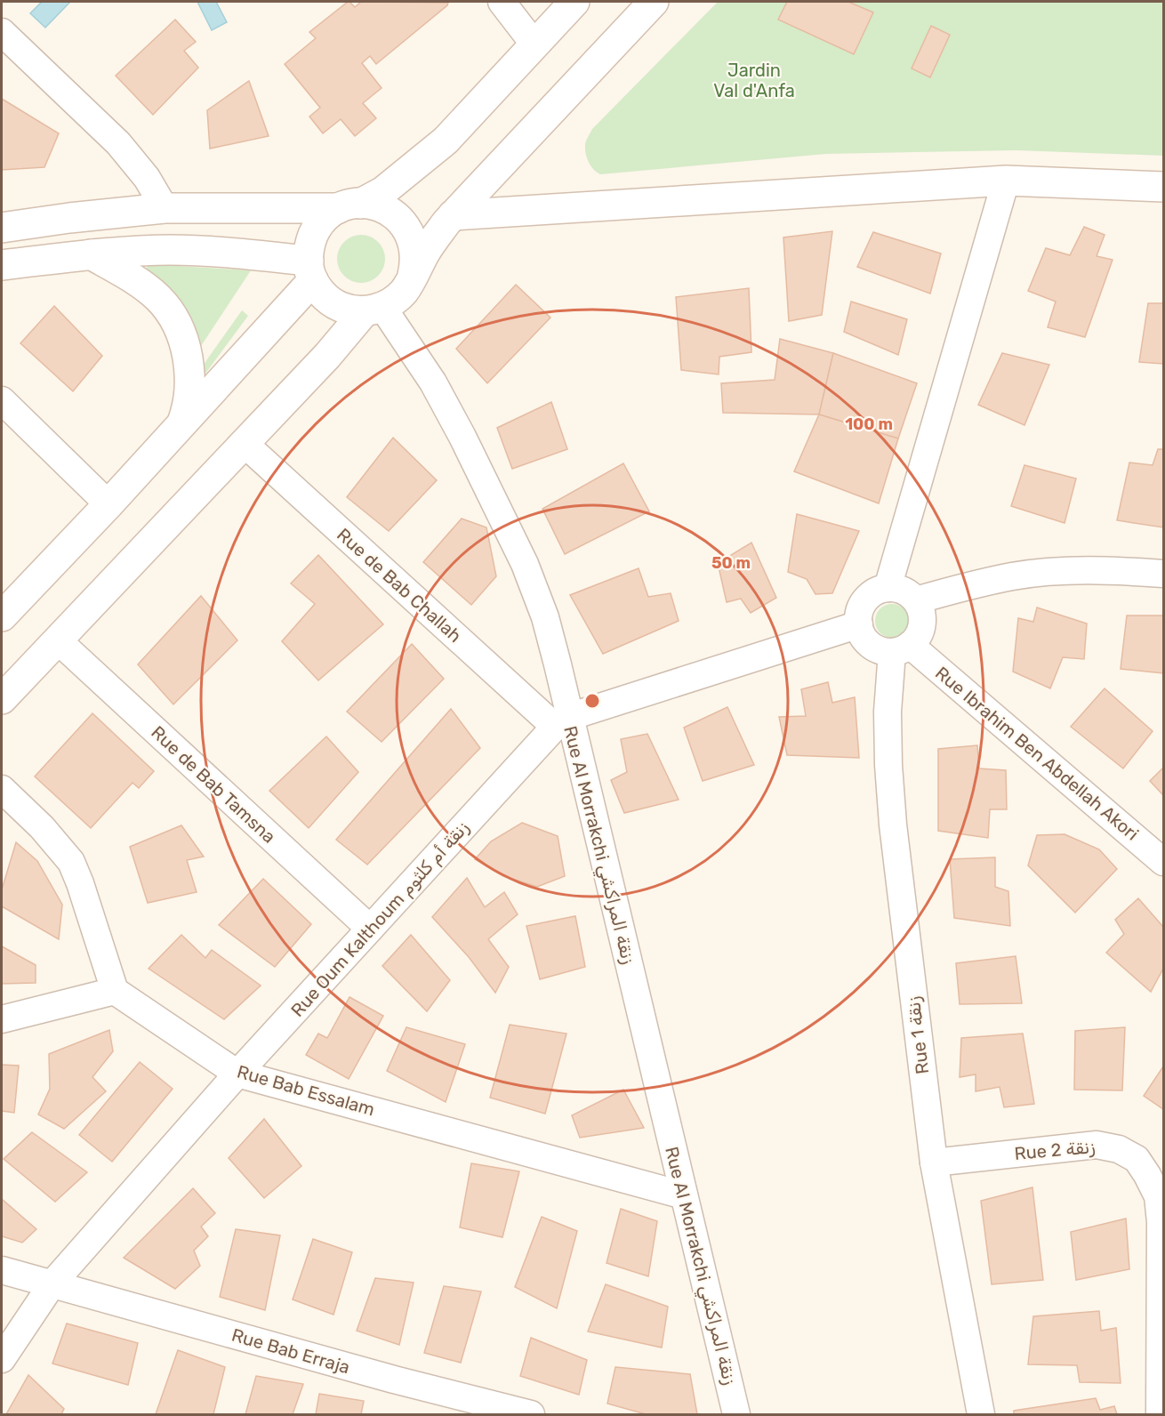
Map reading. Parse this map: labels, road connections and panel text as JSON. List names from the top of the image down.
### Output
{
  "streets": {
    "street": [
      "Rue de Bab Challah",
      "Rue Ibrahim Ben Abdellah Akori",
      "Rue de Bab Tamsna",
      "Rue Al Morrakchi زنقة المراكشي",
      "Rue Oum Kalthoum زنقة أم كلثوم",
      "Rue 1 زنقة",
      "Rue Bab Essalam",
      "Rue 2 زنقة",
      "Rue Bab Erraja"
    ]
  },
  "crossings": [
    ["Rue de Bab Challah", "Rue Al Morrakchi زنقة المراكشي"],
    ["Rue de Bab Challah", "Rue Oum Kalthoum زنقة أم كلثوم"],
    ["Rue Ibrahim Ben Abdellah Akori", "Rue Oum Kalthoum زنقة أم كلثوم"],
    ["Rue Ibrahim Ben Abdellah Akori", "Rue 1 زنقة"],
    ["Rue de Bab Tamsna", "Rue Oum Kalthoum زنقة أم كلثوم"],
    ["Rue Al Morrakchi زنقة المراكشي", "Rue Oum Kalthoum زنقة أم كلثوم"],
    ["Rue Al Morrakchi زنقة المراكشي", "Rue Bab Essalam"],
    ["Rue Oum Kalthoum زنقة أم كلثوم", "Rue 1 زنقة"],
    ["Rue Oum Kalthoum زنقة أم كلثوم", "Rue Bab Essalam"],
    ["Rue Oum Kalthoum زنقة أم كلثوم", "Rue Bab Erraja"],
    ["Rue 1 زنقة", "Rue 2 زنقة"]
  ],
  "parks": ["Jardin Val d'Anfa"],
  "rings": ["100 m", "50 m"]
}
